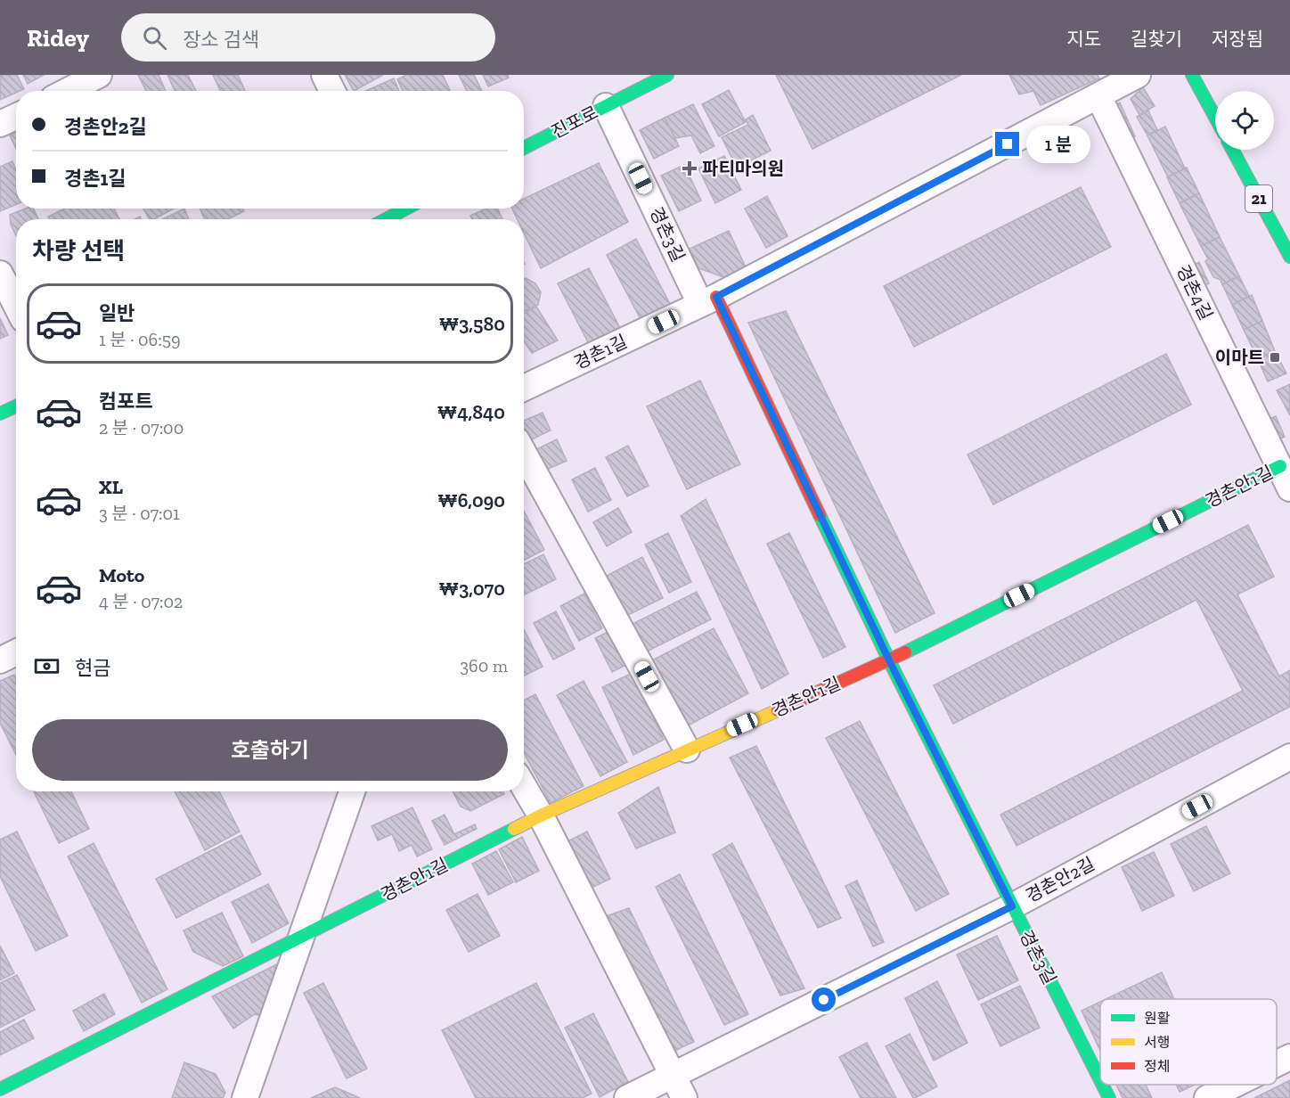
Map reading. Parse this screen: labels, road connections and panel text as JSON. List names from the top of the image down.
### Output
{
  "streets": {
    "street": [
      "진포로",
      "21",
      "경촌3길",
      "경촌4길",
      "경촌1길",
      "경촌안1길",
      "경촌안2길"
    ]
  },
  "crossings": [
    ["진포로", "경촌3길"],
    ["경촌3길", "경촌1길"],
    ["경촌3길", "경촌안1길"],
    ["경촌3길", "경촌안2길"],
    ["경촌4길", "경촌1길"],
    ["경촌4길", "경촌안1길"]
  ],
  "places": {
    "health": ["파티마의원"],
    "transit": ["이마트"]
  },
  "legend": ["원활", "서행", "정체"],
  "page": {
    "header": "Ridey",
    "search": "장소 검색",
    "nav": ["지도", "길찾기", "저장됨"],
    "banner": ["경촌안2길", "경촌1길"],
    "bubble": "1 분",
    "heading": "차량 선택",
    "list": [
      {
        "name": "일반",
        "note": "1 분 · 06:59",
        "value": "₩3,580"
      },
      {
        "name": "컴포트",
        "note": "2 분 · 07:00",
        "value": "₩4,840"
      },
      {
        "name": "XL",
        "note": "3 분 · 07:01",
        "value": "₩6,090"
      },
      {
        "name": "Moto",
        "note": "4 분 · 07:02",
        "value": "₩3,070"
      }
    ],
    "pay": ["현금", "360 m"],
    "buttons": "호출하기"
  }
}
